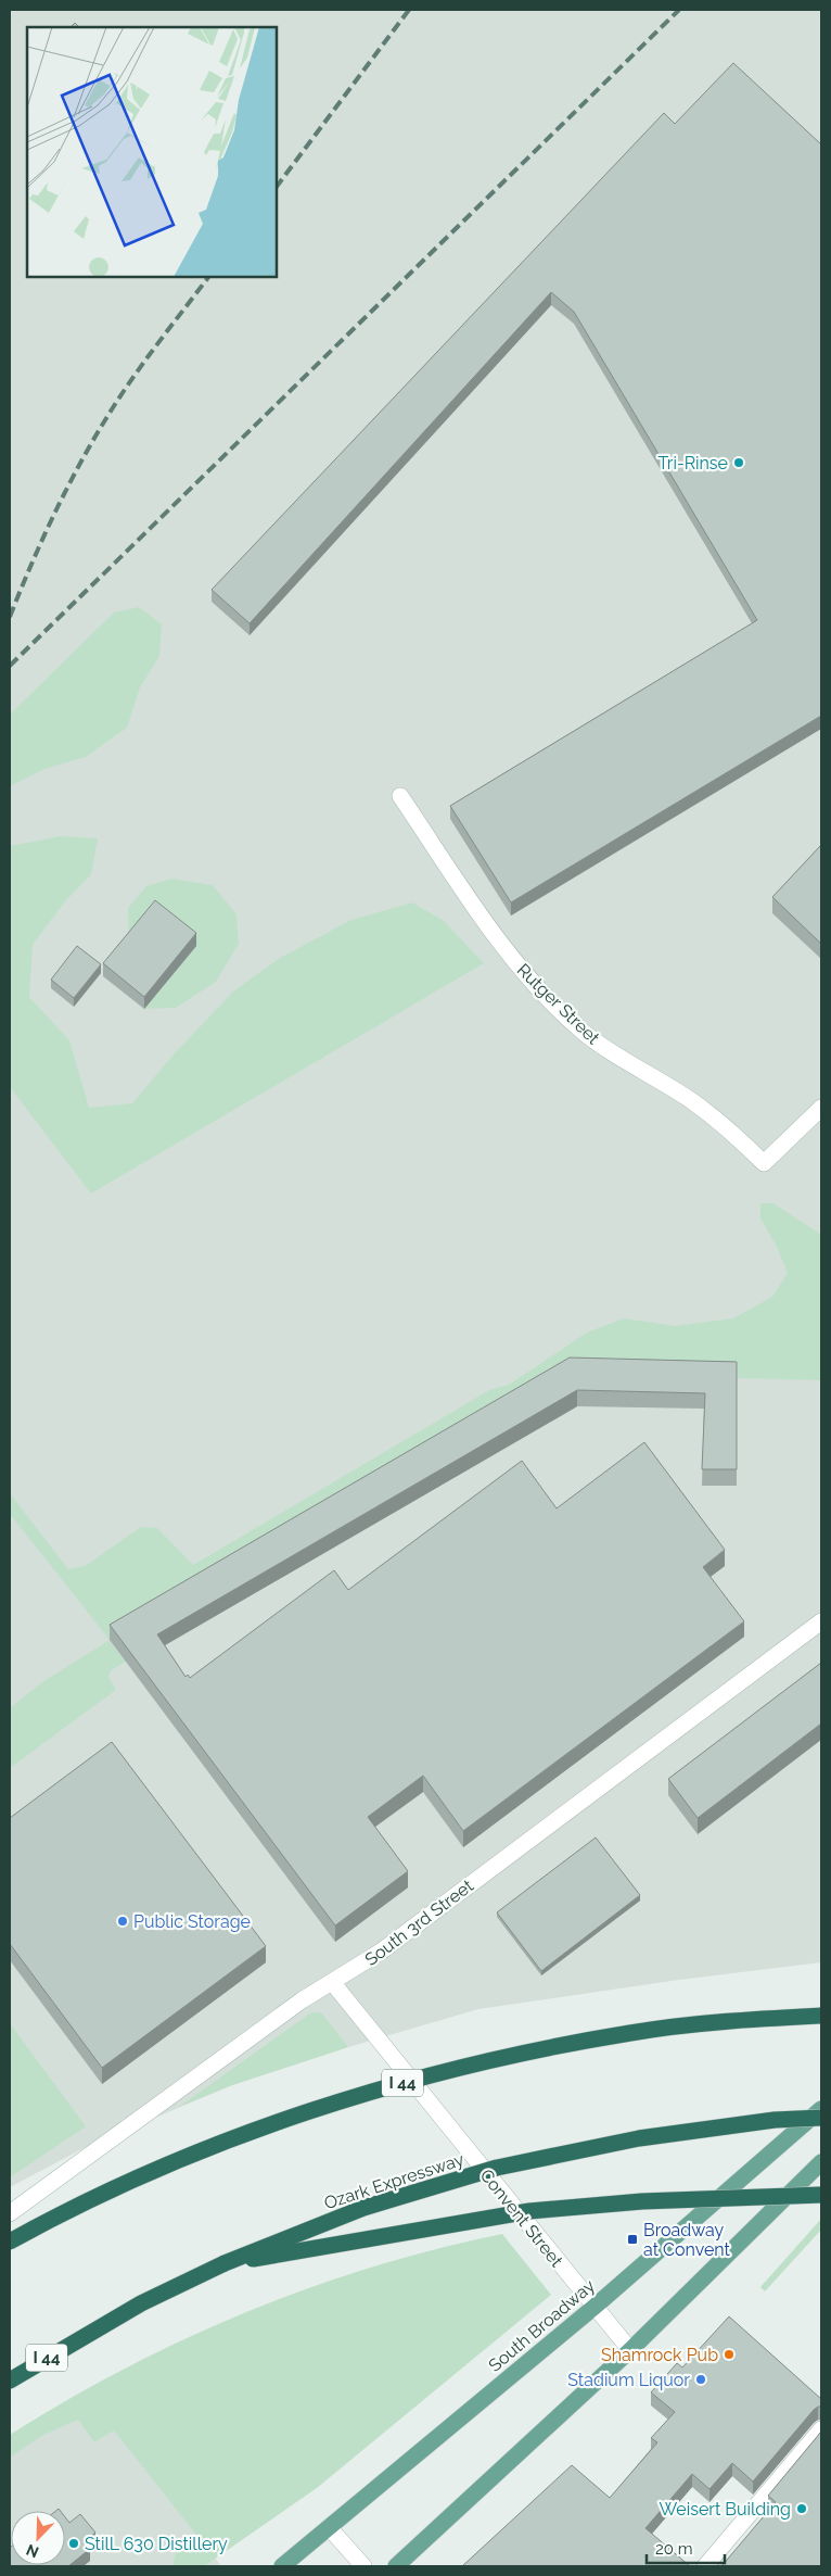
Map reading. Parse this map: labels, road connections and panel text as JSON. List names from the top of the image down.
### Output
{
  "streets": {
    "highway": ["I 44", "Ozark Expressway"],
    "main road": ["South Broadway"],
    "street": ["Rutger Street", "South 3rd Street", "Convent Street"]
  },
  "crossings": [
    ["South 3rd Street", "Convent Street"],
    ["Convent Street", "South Broadway"]
  ],
  "places": {
    "other": [
      "Tri-Rinse",
      "Public Storage",
      "Shamrock Pub",
      "Stadium Liquor",
      "Weisert Building",
      "StilL 630 Distillery"
    ],
    "transit": ["Broadway at Convent"]
  },
  "scale_bar": "20 m",
  "north": "bottom left"
}
